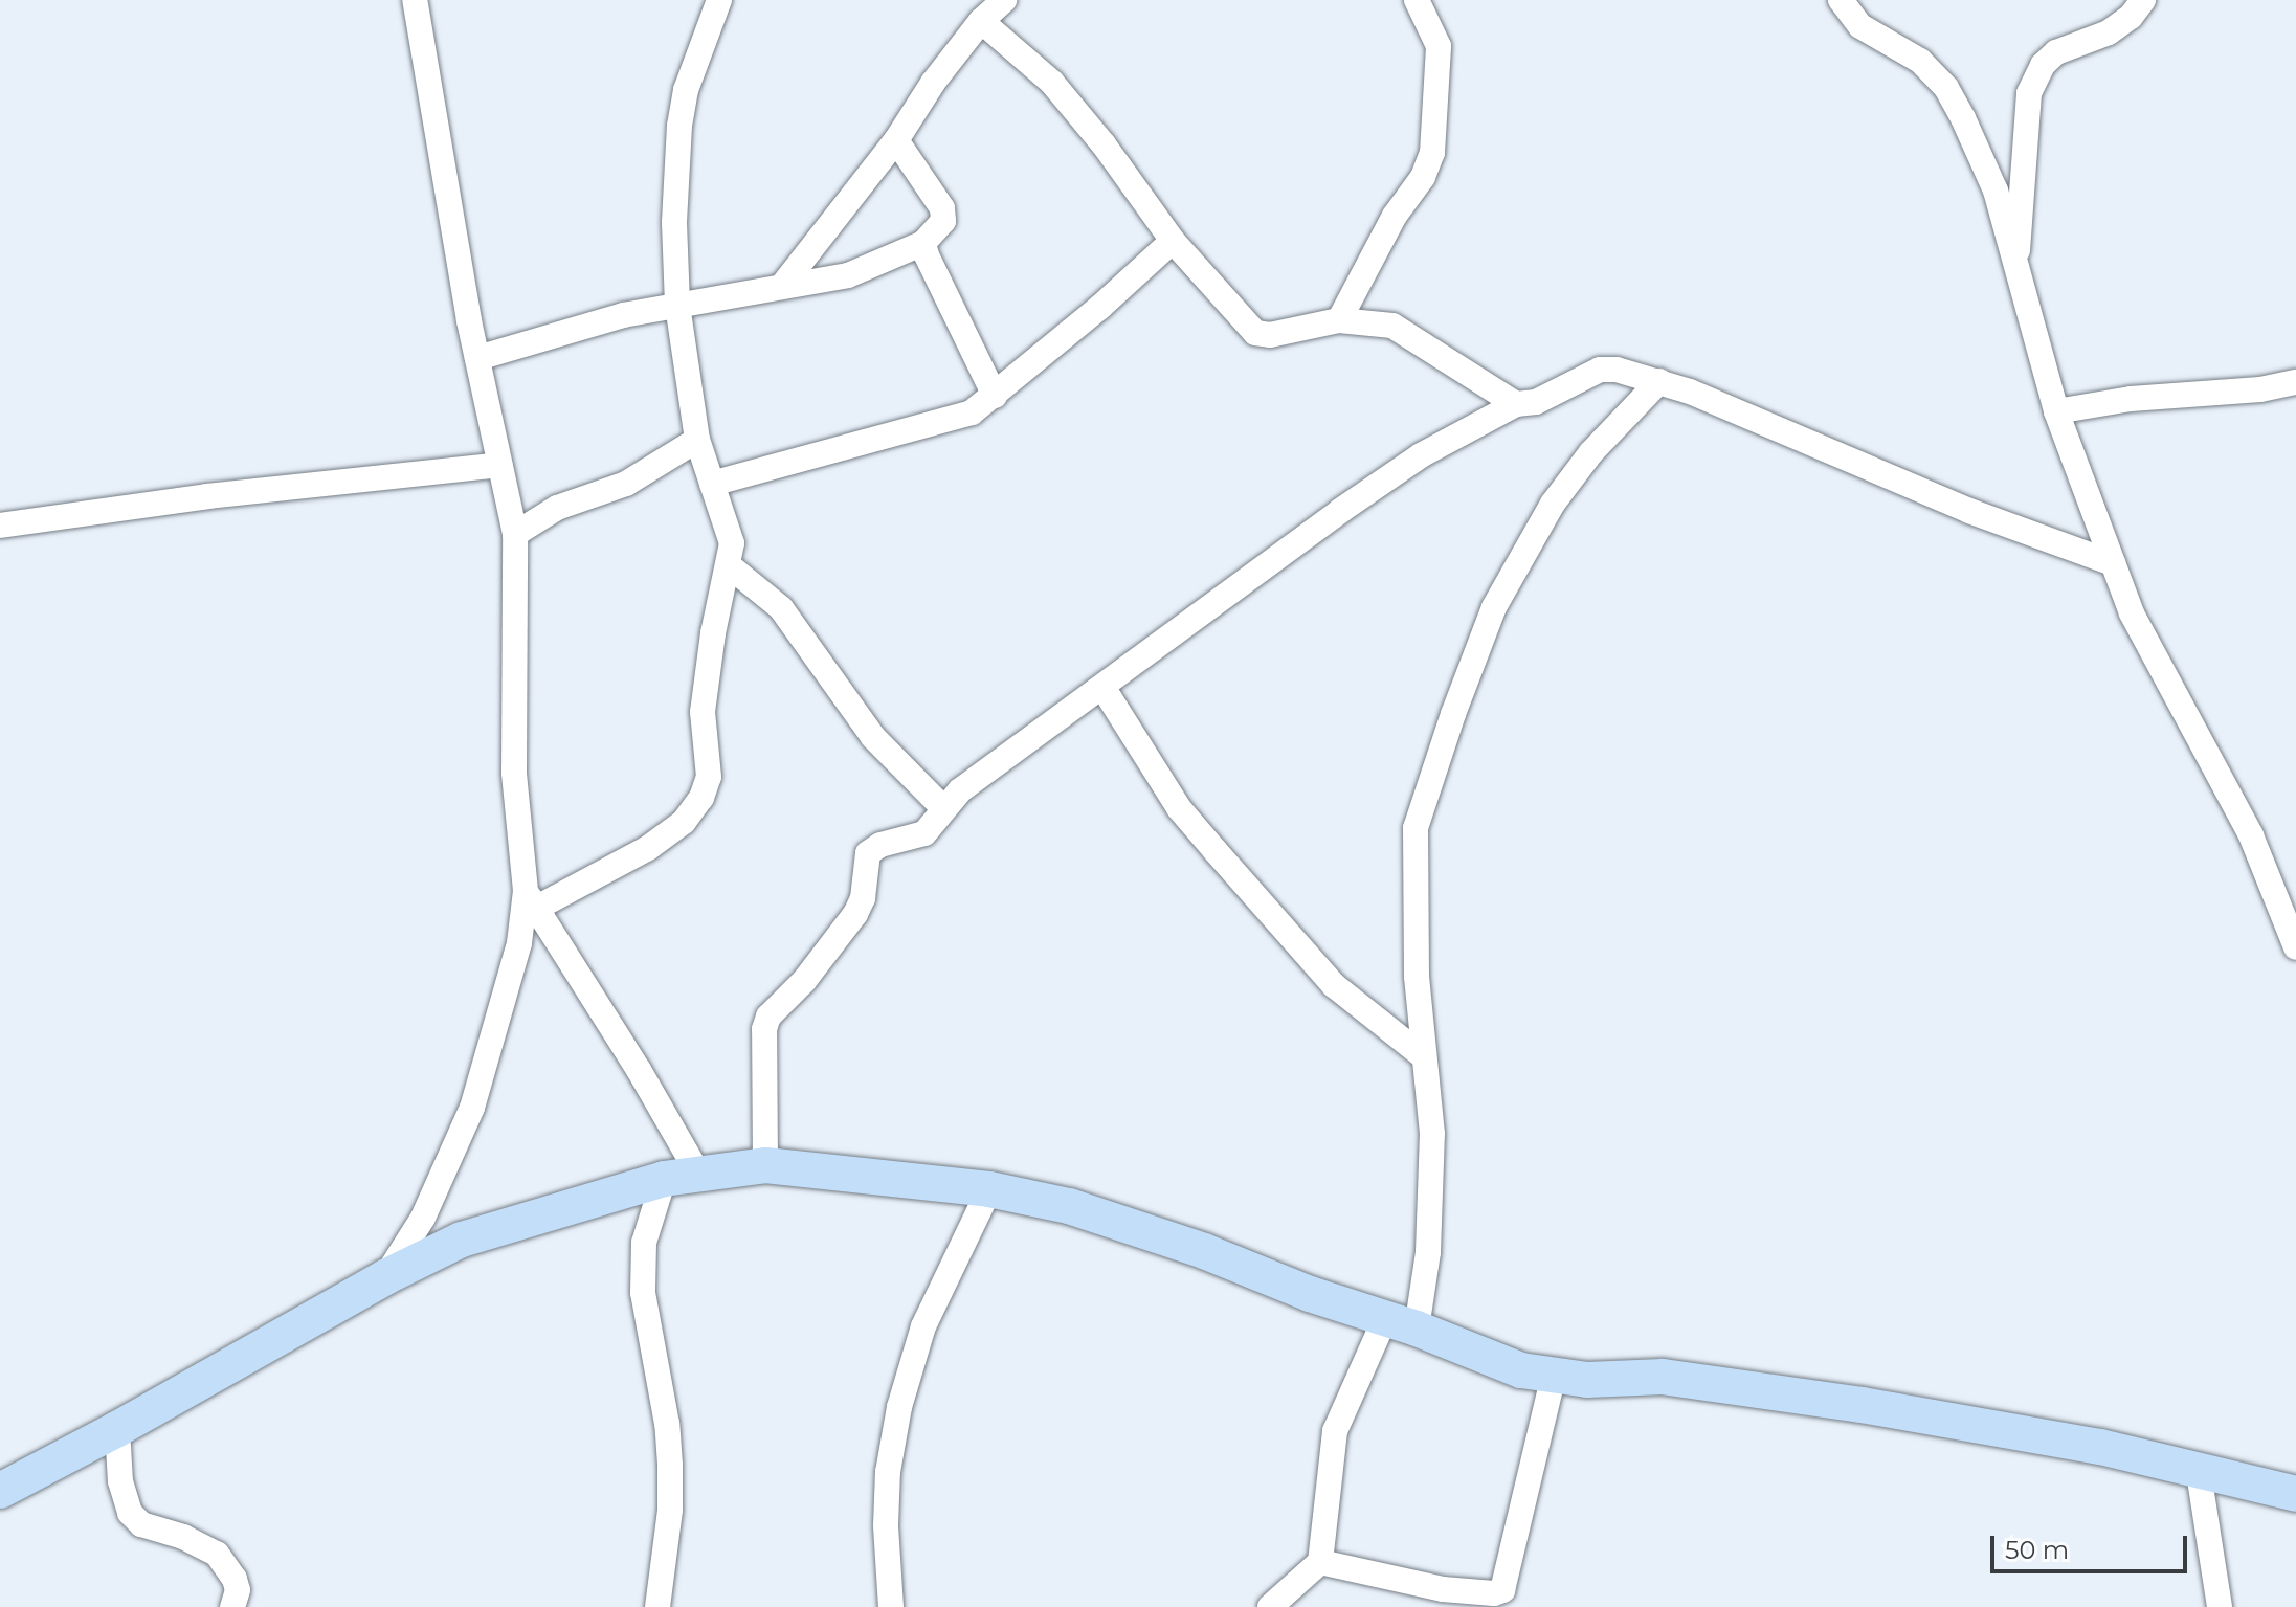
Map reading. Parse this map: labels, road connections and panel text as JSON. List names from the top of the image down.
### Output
{
  "scale_bar": "50 m"
}
